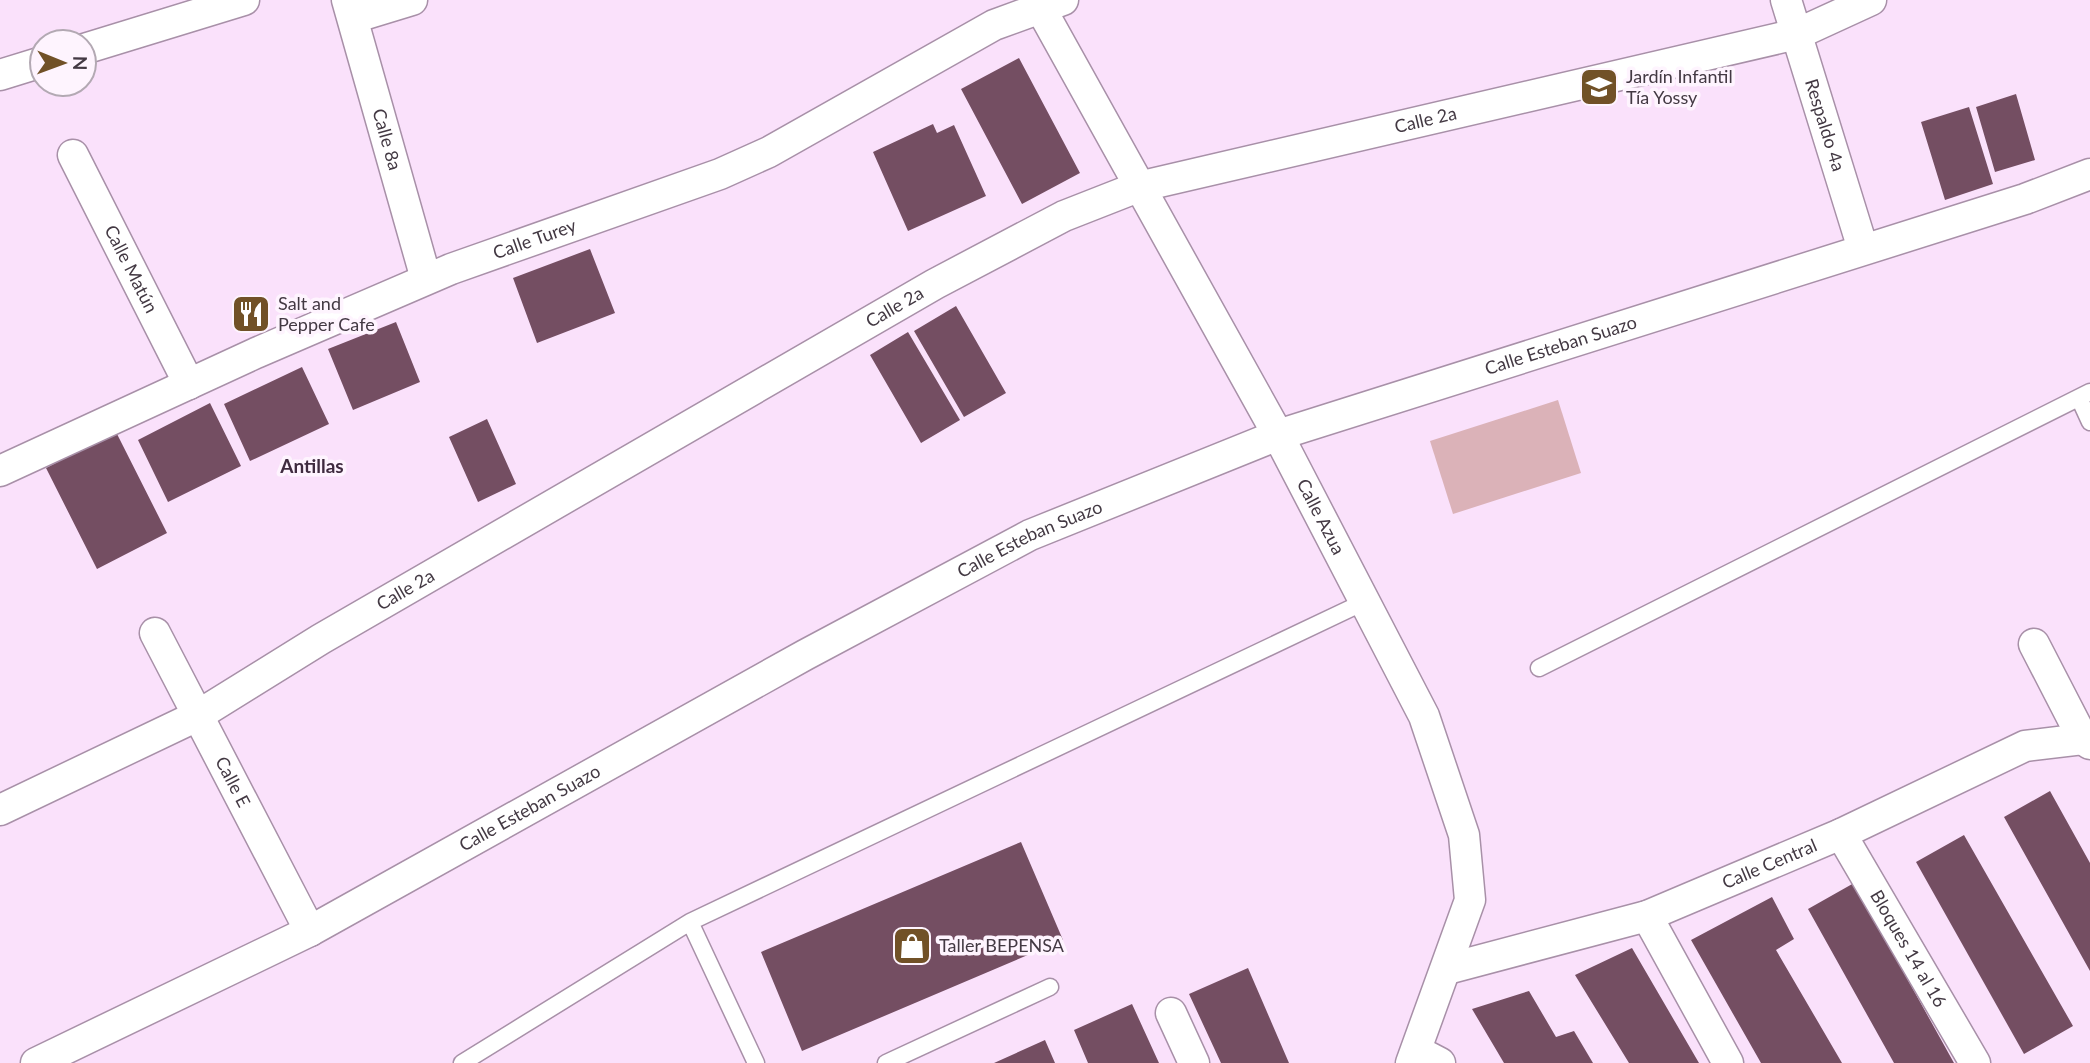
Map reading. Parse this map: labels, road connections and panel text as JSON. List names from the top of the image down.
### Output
{
  "streets": {
    "street": [
      "Calle 2a",
      "Respaldo 4a",
      "Calle 8a",
      "Calle Turey",
      "Calle Matún",
      "Calle Esteban Suazo",
      "Calle Azua",
      "Calle E",
      "Calle Central",
      "Bloques 14 al 16"
    ]
  },
  "crossings": [
    ["Calle 2a", "Respaldo 4a"],
    ["Calle 2a", "Calle Azua"],
    ["Calle 2a", "Calle E"],
    ["Respaldo 4a", "Calle Esteban Suazo"],
    ["Calle 8a", "Calle Turey"],
    ["Calle Turey", "Calle Matún"],
    ["Calle Turey", "Calle Azua"],
    ["Calle Esteban Suazo", "Calle Azua"],
    ["Calle Esteban Suazo", "Calle E"],
    ["Calle Azua", "Calle Central"],
    ["Calle Central", "Bloques 14 al 16"]
  ],
  "districts": ["Antillas"],
  "places": {
    "school or university": ["Jardín Infantil Tía Yossy"],
    "restaurant": ["Salt and Pepper Cafe"],
    "shop": ["Taller BEPENSA"]
  },
  "north": "right"
}
